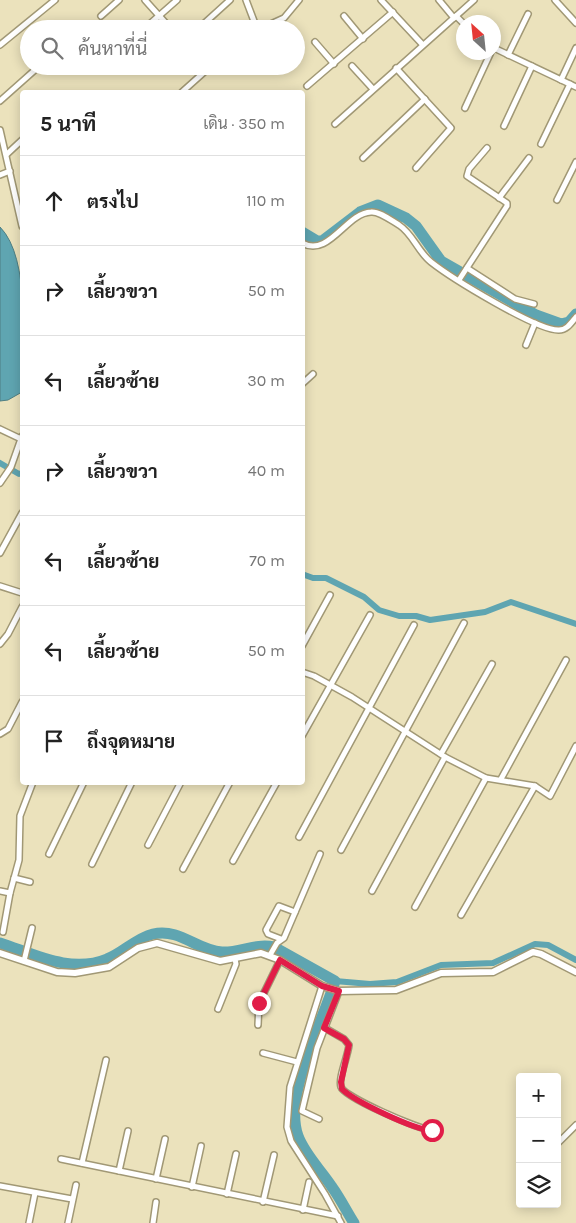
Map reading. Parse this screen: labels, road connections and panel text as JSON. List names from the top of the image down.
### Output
{
  "north": "top left",
  "page": {
    "search": "ค้นหาที่นี่",
    "heading": ["5 นาที", "เดิน · 350 m"],
    "list": [
      ["ตรงไป", "110 m"],
      ["เลี้ยวขวา", "50 m"],
      ["เลี้ยวซ้าย", "30 m"],
      ["เลี้ยวขวา", "40 m"],
      ["เลี้ยวซ้าย", "70 m"],
      ["เลี้ยวซ้าย", "50 m"],
      "ถึงจุดหมาย"
    ],
    "map_buttons": ["+", "−"]
  }
}
